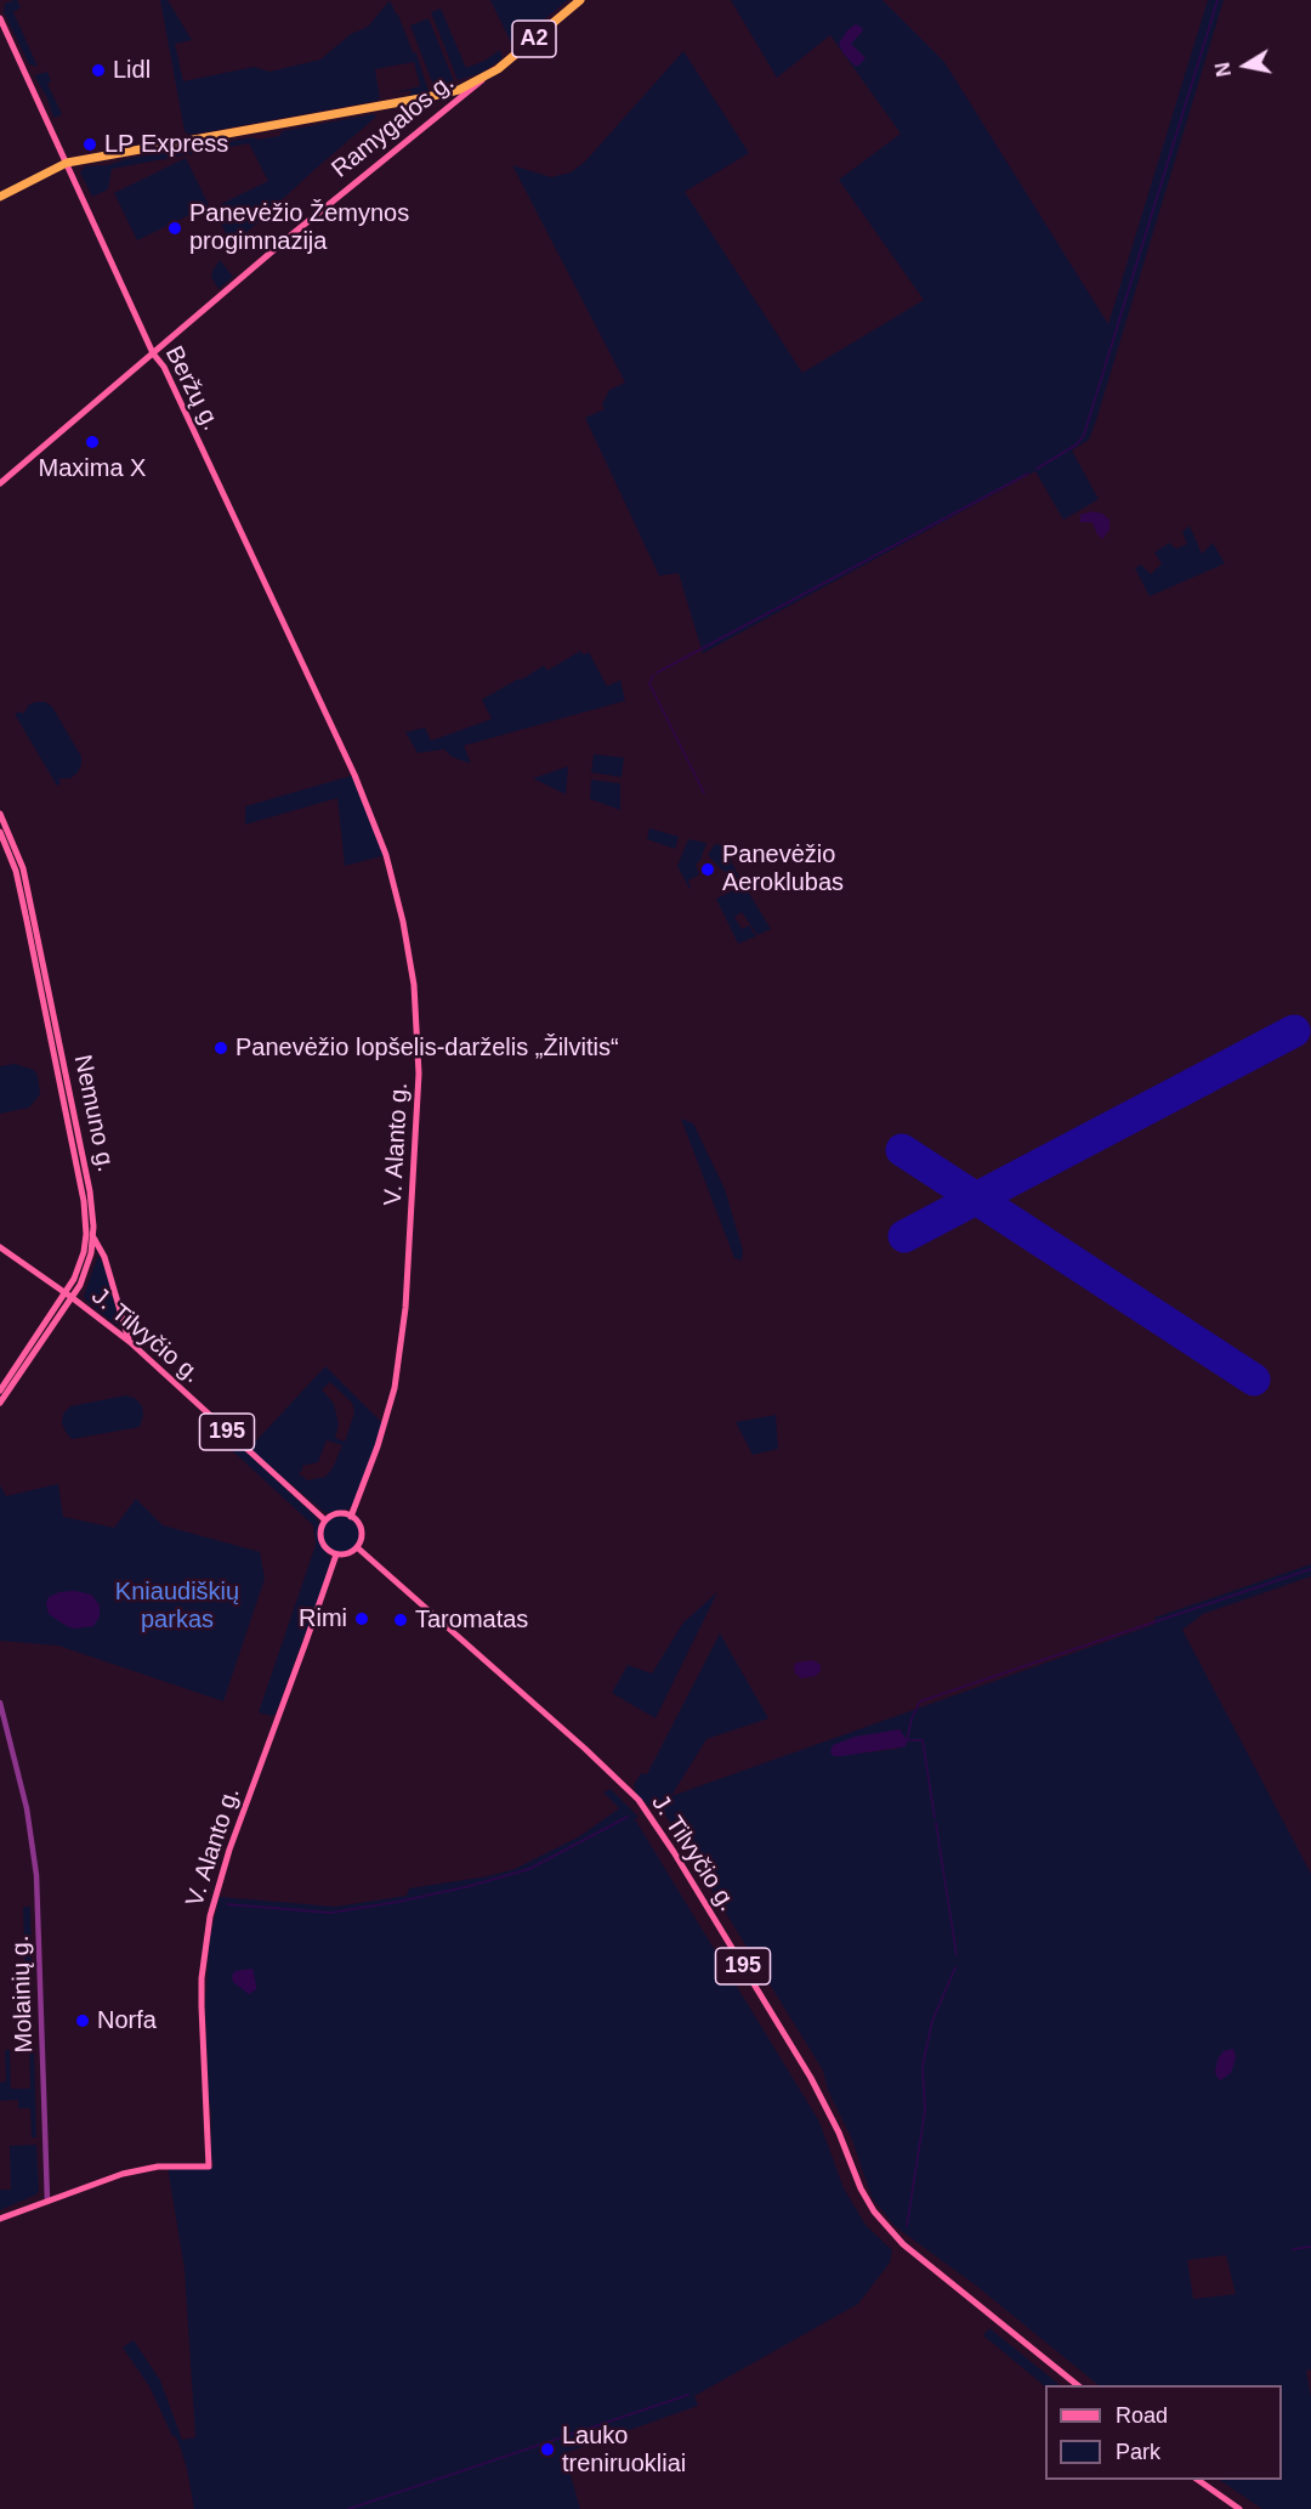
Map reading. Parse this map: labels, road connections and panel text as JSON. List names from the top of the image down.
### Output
{
  "streets": {
    "highway": ["A2", "Ramygalos g."],
    "main road": [
      "Beržų g.",
      "Nemuno g.",
      "V. Alanto g.",
      "J. Tilvyčio g.",
      "195"
    ],
    "street": ["Molainių g."]
  },
  "crossings": [
    ["Ramygalos g.", "Beržų g."],
    ["Beržų g.", "V. Alanto g."],
    ["Nemuno g.", "J. Tilvyčio g."],
    ["V. Alanto g.", "J. Tilvyčio g."],
    ["V. Alanto g.", "Molainių g."]
  ],
  "parks": ["Kniaudiškių parkas"],
  "places": [
    "Lidl",
    "LP Express",
    "Panevėžio Žemynos progimnazija",
    "Maxima X",
    "Panevėžio Aeroklubas",
    "Panevėžio lopšelis-darželis „Žilvitis“",
    "Rimi",
    "Taromatas",
    "Norfa",
    "Lauko treniruokliai"
  ],
  "legend": ["Road", "Park"],
  "north": "left"
}
